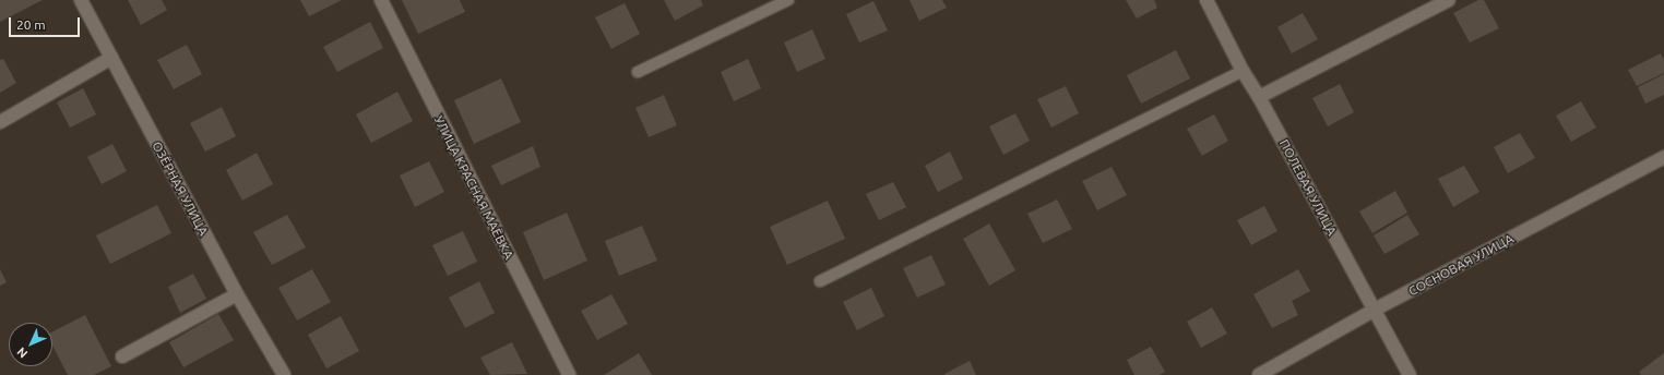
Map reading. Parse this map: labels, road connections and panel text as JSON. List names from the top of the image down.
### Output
{
  "streets": {
    "street": [
      "УЛИЦА КРАСНАЯ МАЁВКА",
      "ПОЛЕВАЯ УЛИЦА",
      "ОЗЁРНАЯ УЛИЦА",
      "СОСНОВАЯ УЛИЦА"
    ]
  },
  "crossings": [
    ["ПОЛЕВАЯ УЛИЦА", "СОСНОВАЯ УЛИЦА"]
  ],
  "scale_bar": "20 m",
  "north": "bottom left"
}
